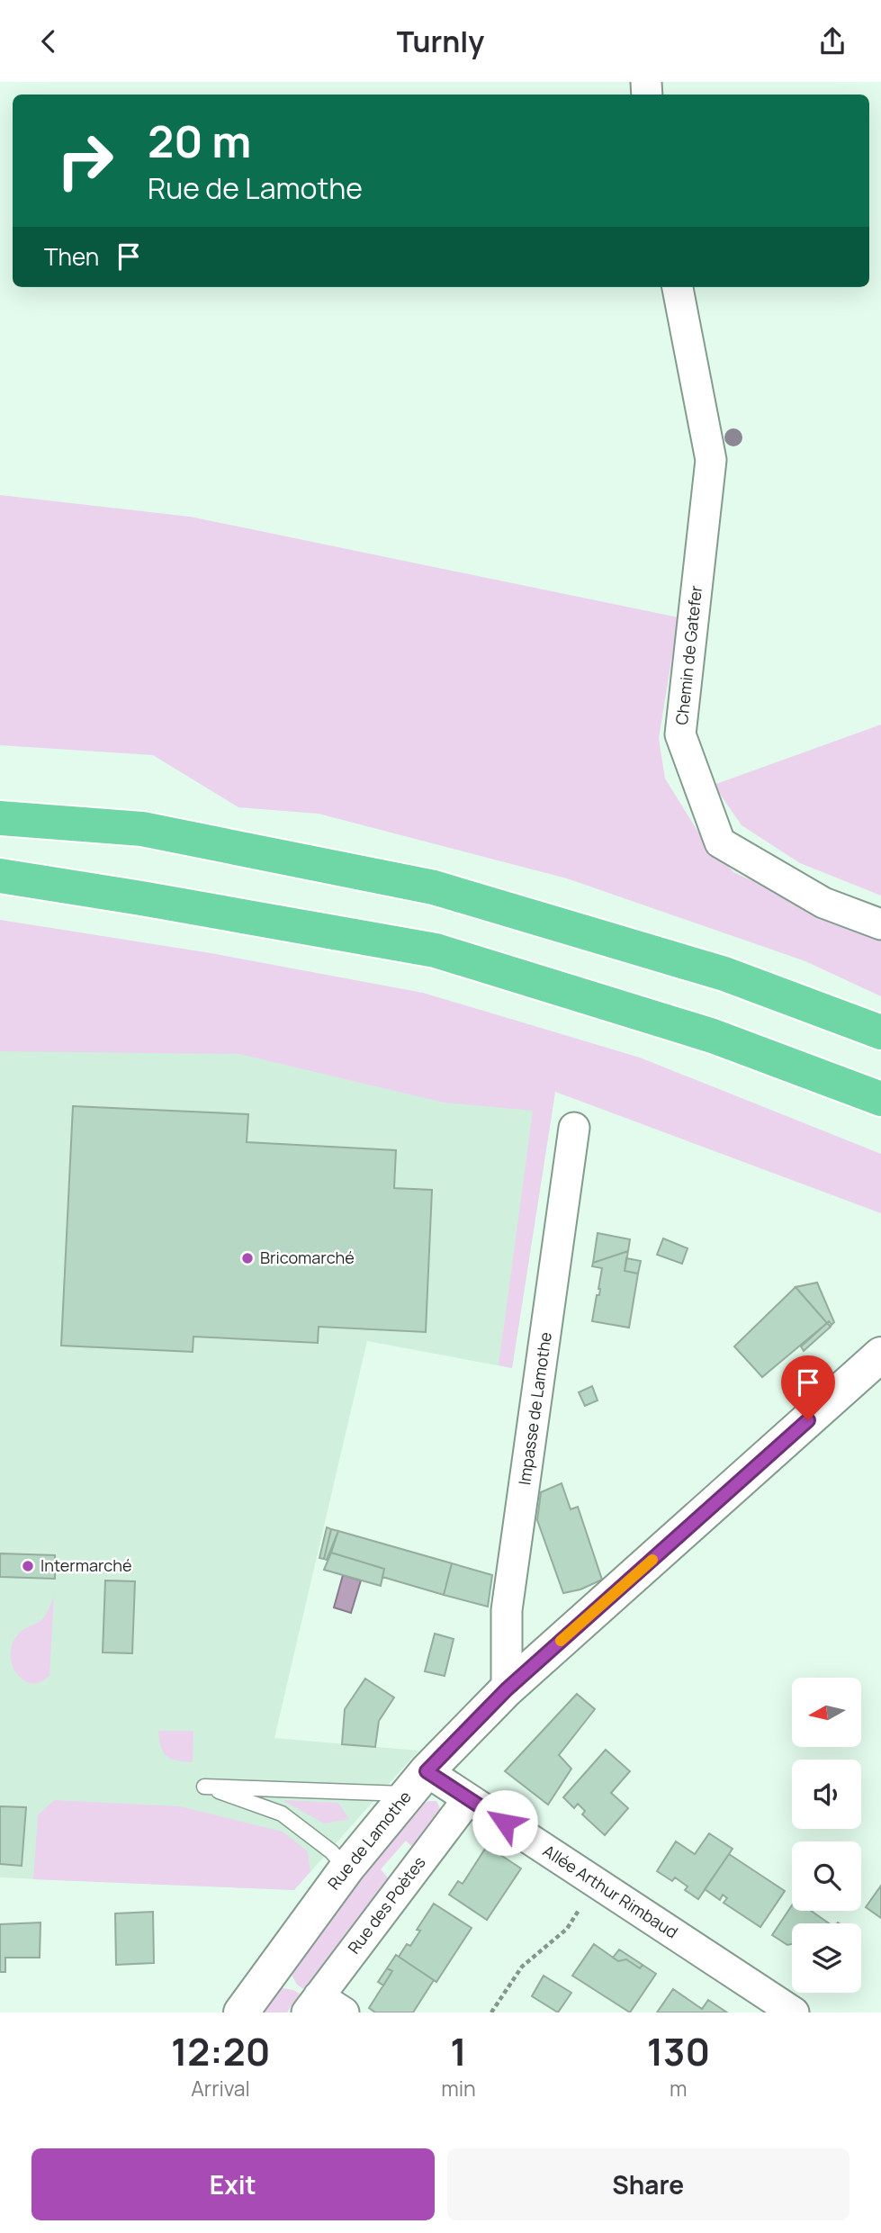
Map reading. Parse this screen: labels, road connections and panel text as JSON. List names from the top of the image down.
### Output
{
  "streets": {
    "street": [
      "Chemin de Gatefer",
      "Impasse de Lamothe",
      "Rue de Lamothe",
      "Allée Arthur Rimbaud",
      "Rue des Poètes"
    ]
  },
  "crossings": [
    ["Impasse de Lamothe", "Rue de Lamothe"],
    ["Rue de Lamothe", "Allée Arthur Rimbaud"],
    ["Allée Arthur Rimbaud", "Rue des Poètes"]
  ],
  "places": ["Bricomarché", "Intermarché"],
  "north": "left",
  "page": {
    "header": "Turnly",
    "turn": ["20 m", "Rue de Lamothe"],
    "then": "Then",
    "eta": [
      "12:20",
      "Arrival",
      "1",
      "min",
      "130",
      "m"
    ],
    "buttons": ["Exit", "Share"]
  }
}
